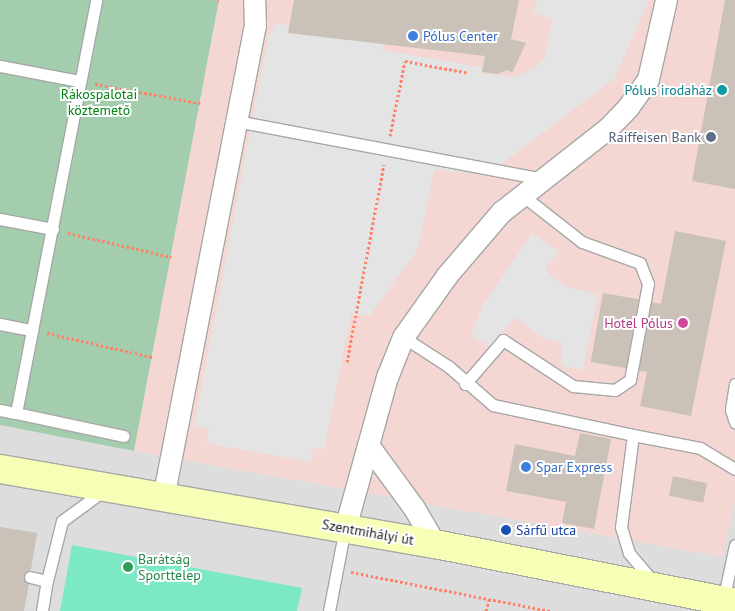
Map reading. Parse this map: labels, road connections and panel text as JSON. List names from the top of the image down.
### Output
{
  "streets": {
    "main road": ["Szentmihályi út"]
  },
  "parks": ["Rákospalotai köztemető"],
  "places": [
    "Pólus Center",
    "Pólus irodaház",
    "Raiffeisen Bank",
    "Hotel Pólus",
    "Spar Express",
    "Sárfű utca",
    "Barátság Sporttelep"
  ]
}
